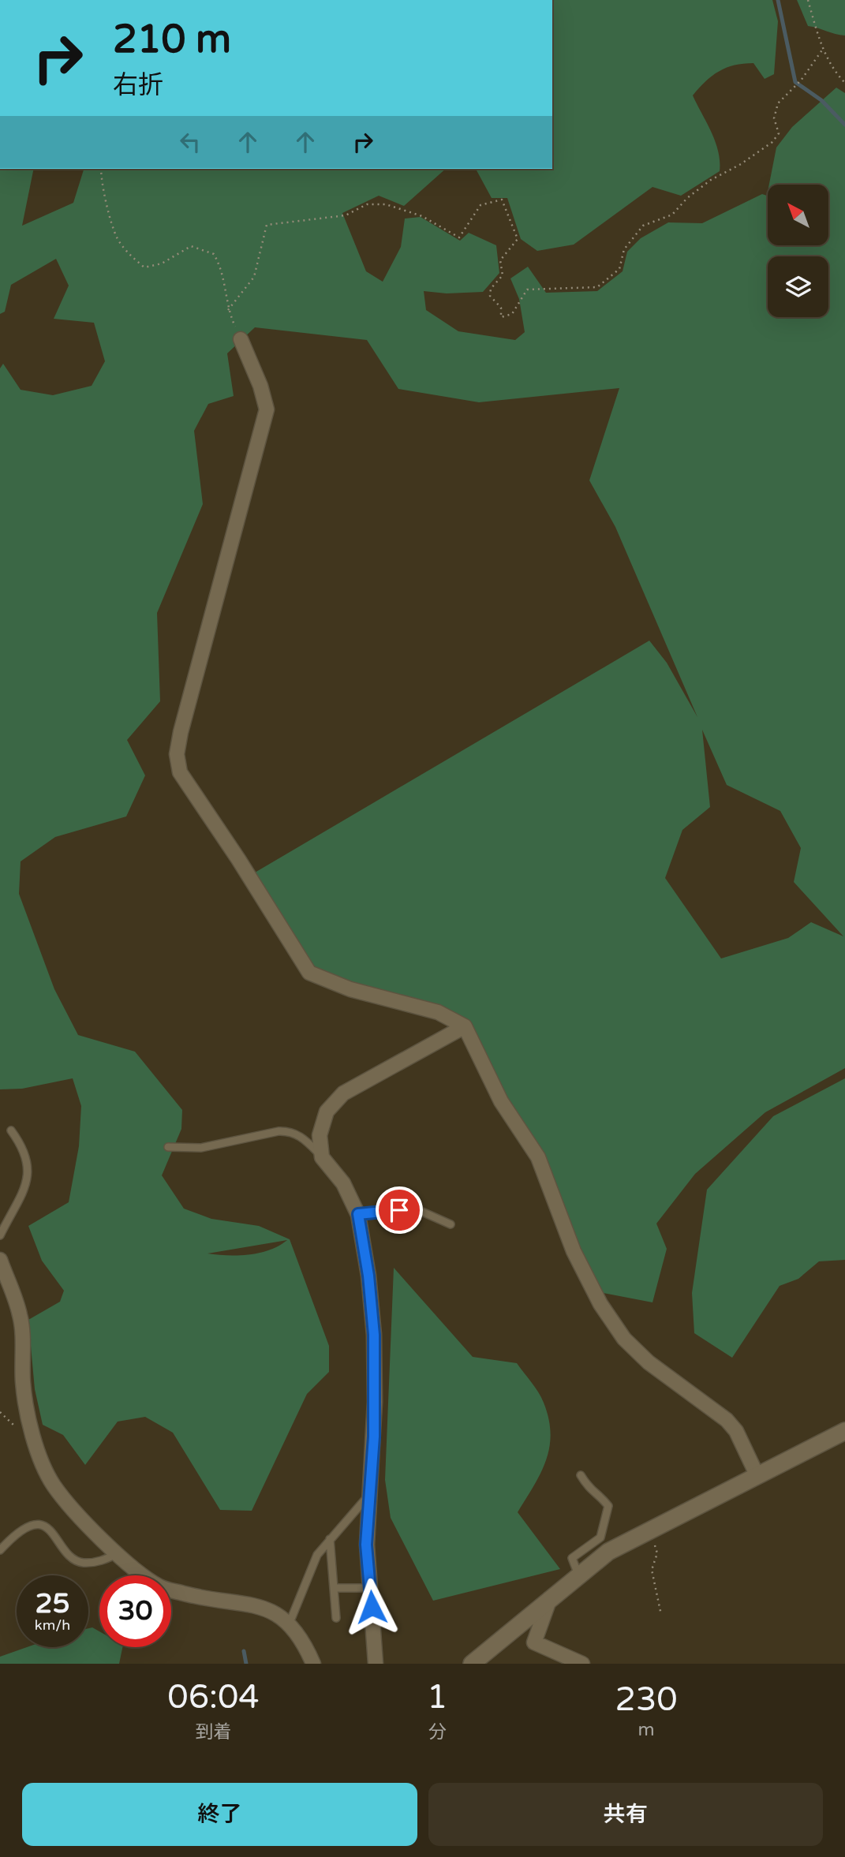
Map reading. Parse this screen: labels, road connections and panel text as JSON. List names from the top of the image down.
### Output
{
  "north": "top left",
  "page": {
    "turn": ["210 m", "右折"],
    "speed": "25 km/h",
    "limit": "30",
    "eta": [
      "06:04",
      "到着",
      "1",
      "分",
      "230",
      "m"
    ],
    "buttons": ["終了", "共有"]
  }
}
